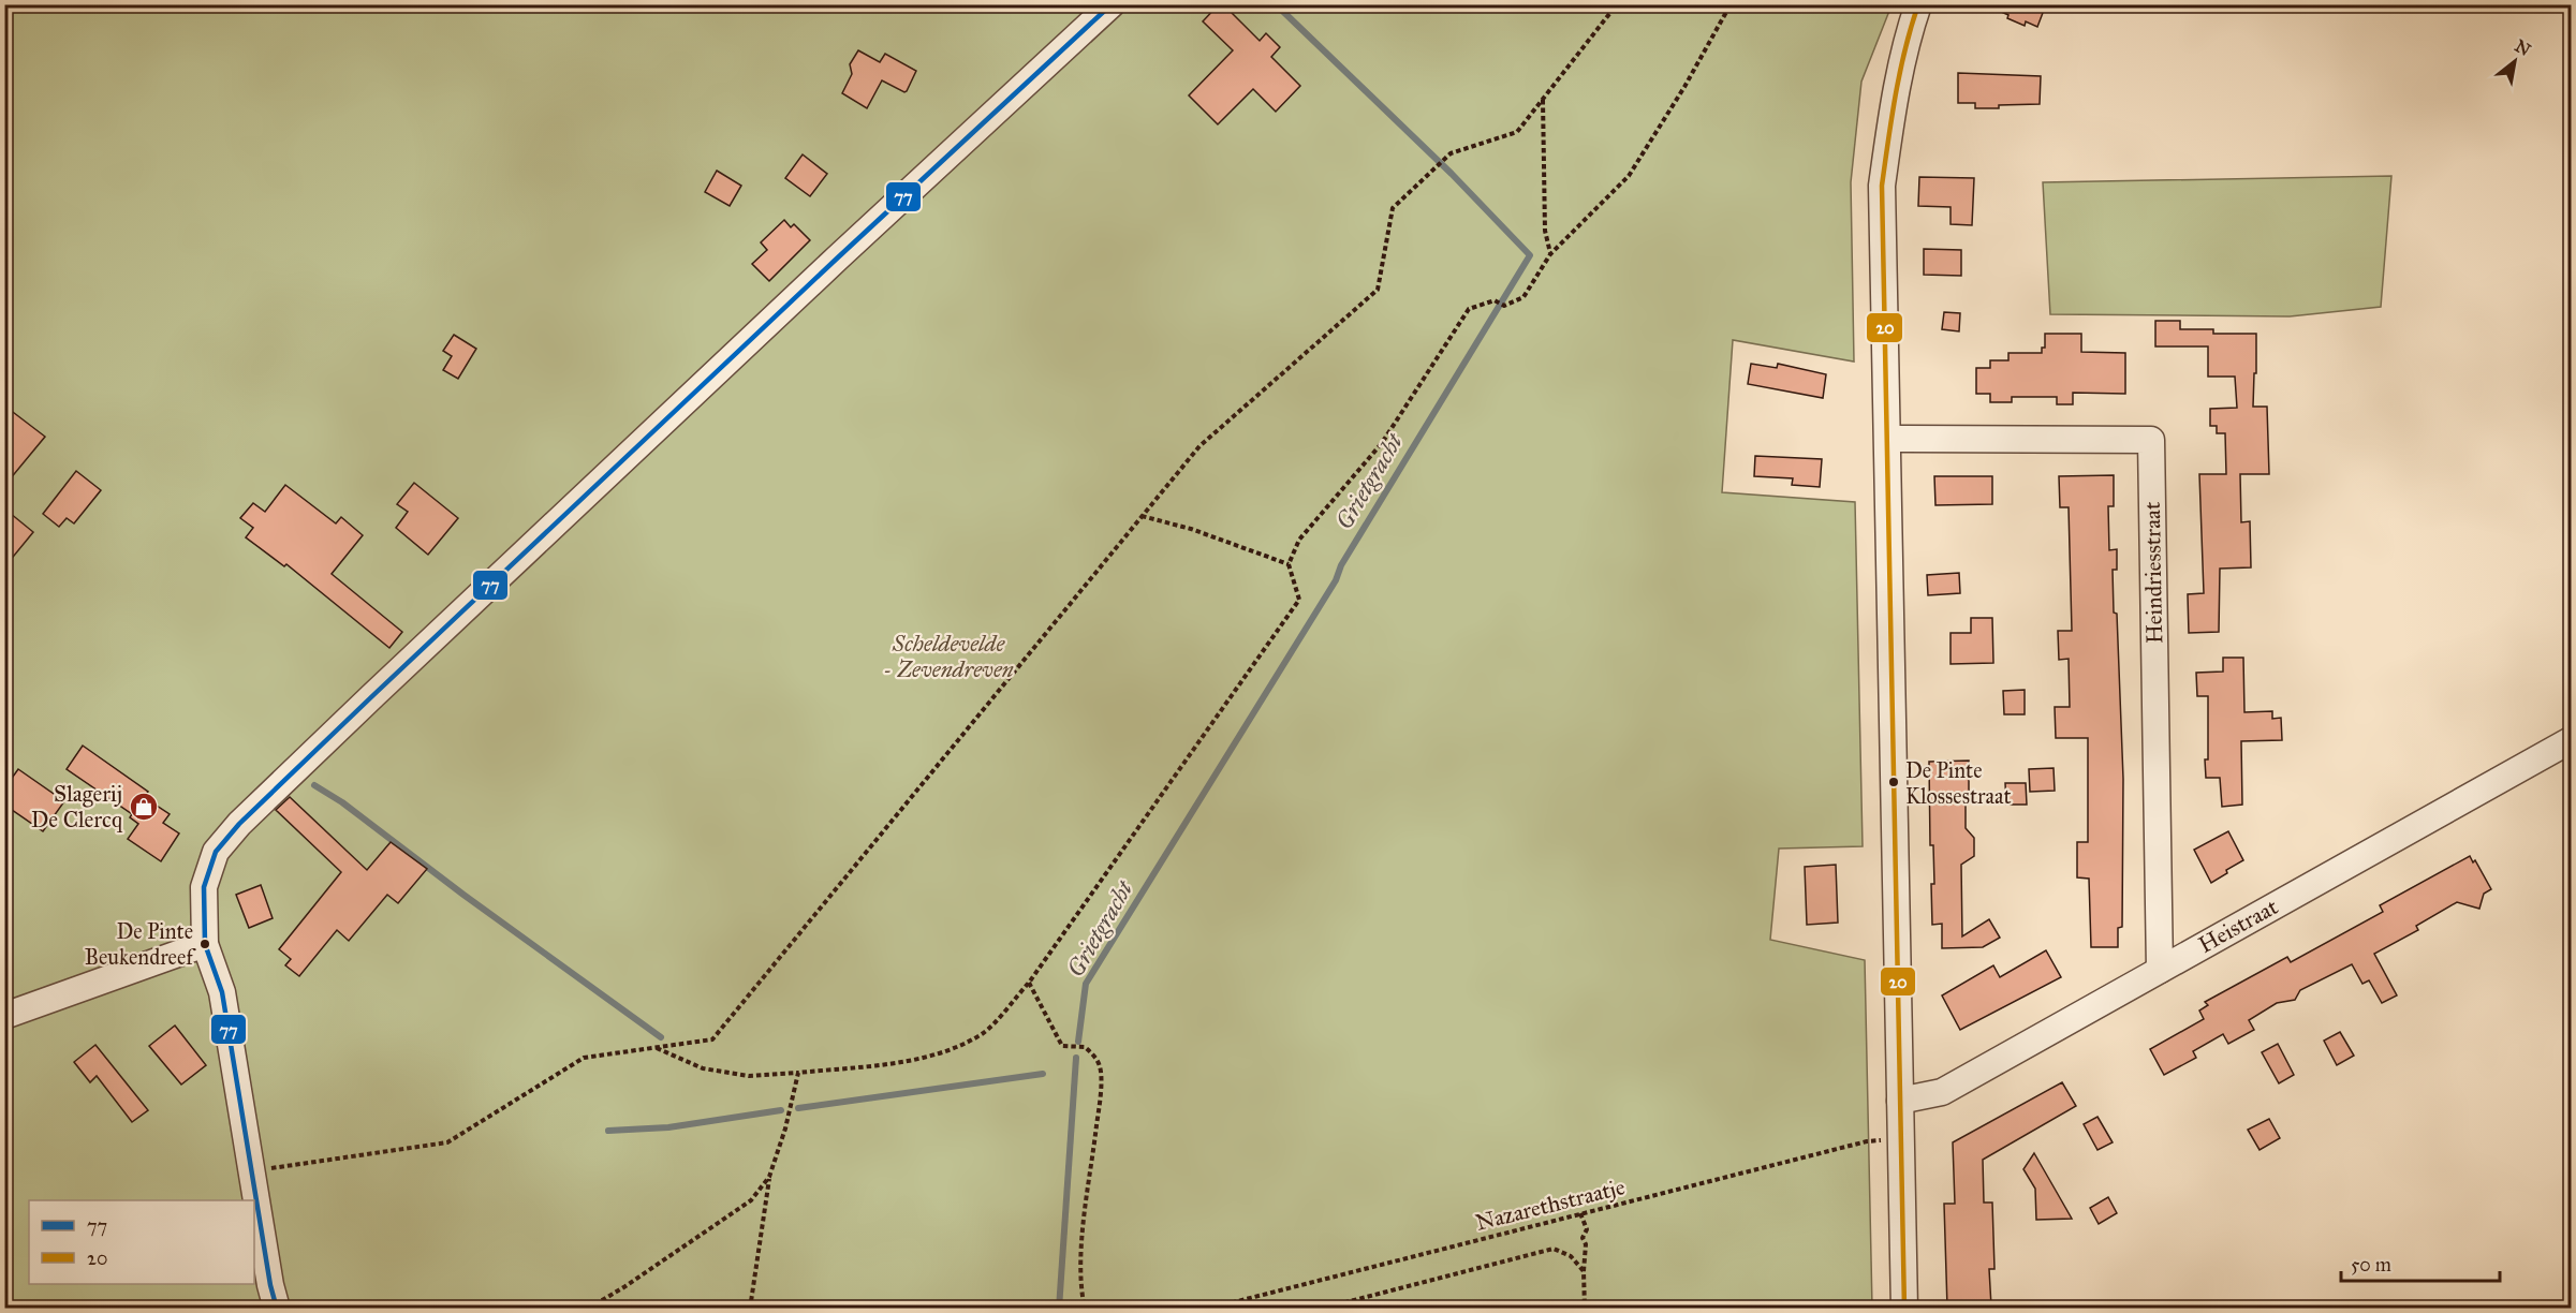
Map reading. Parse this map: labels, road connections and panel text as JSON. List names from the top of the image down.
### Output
{
  "streets": {
    "street": ["Heindriesstraat", "Heistraat"],
    "path": ["Nazarethstraatje"]
  },
  "crossings": [
    ["Heindriesstraat", "Heistraat"]
  ],
  "water": ["Grietgracht"],
  "parks": ["Scheldevelde - Zevendreven"],
  "places": {
    "other": ["De Pinte Klossestraat", "De Pinte Beukendreef"],
    "shop": ["Slagerij De Clercq"]
  },
  "lines": ["transit line 77", "transit line 20"],
  "legend": ["77", "20"],
  "scale_bar": "50 m",
  "north": "top right"
}
